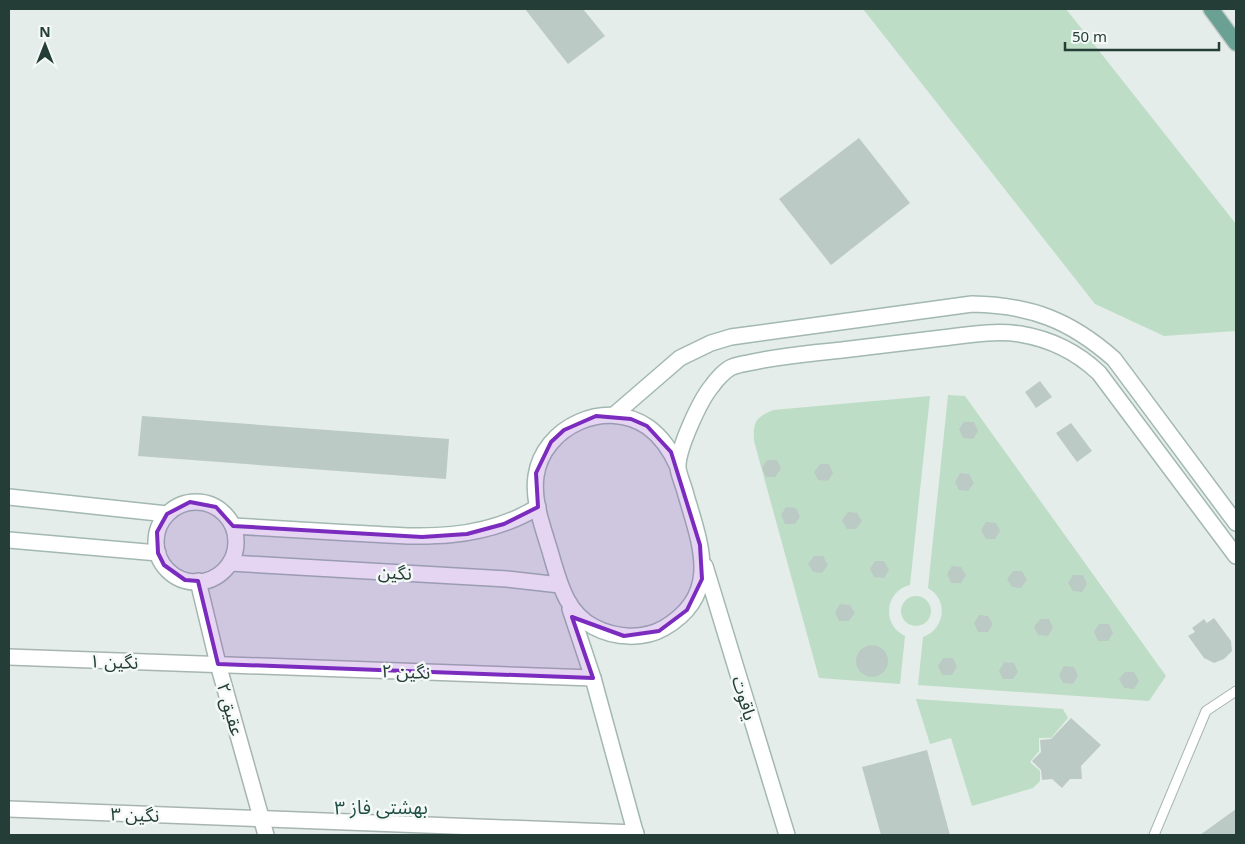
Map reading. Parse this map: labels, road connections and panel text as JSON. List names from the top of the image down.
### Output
{
  "streets": {
    "street": [
      "نگین",
      "نگین ۱",
      "نگین ۲",
      "یاقوت",
      "عقیق ۲",
      "نگین ۳"
    ]
  },
  "crossings": [
    ["نگین", "عقیق ۲"],
    ["نگین ۱", "نگین ۲"],
    ["نگین ۱", "عقیق ۲"],
    ["نگین ۲", "عقیق ۲"],
    ["عقیق ۲", "نگین ۳"]
  ],
  "districts": ["بهشتی فاز ۳"],
  "scale_bar": "50 m",
  "north": "top"
}
